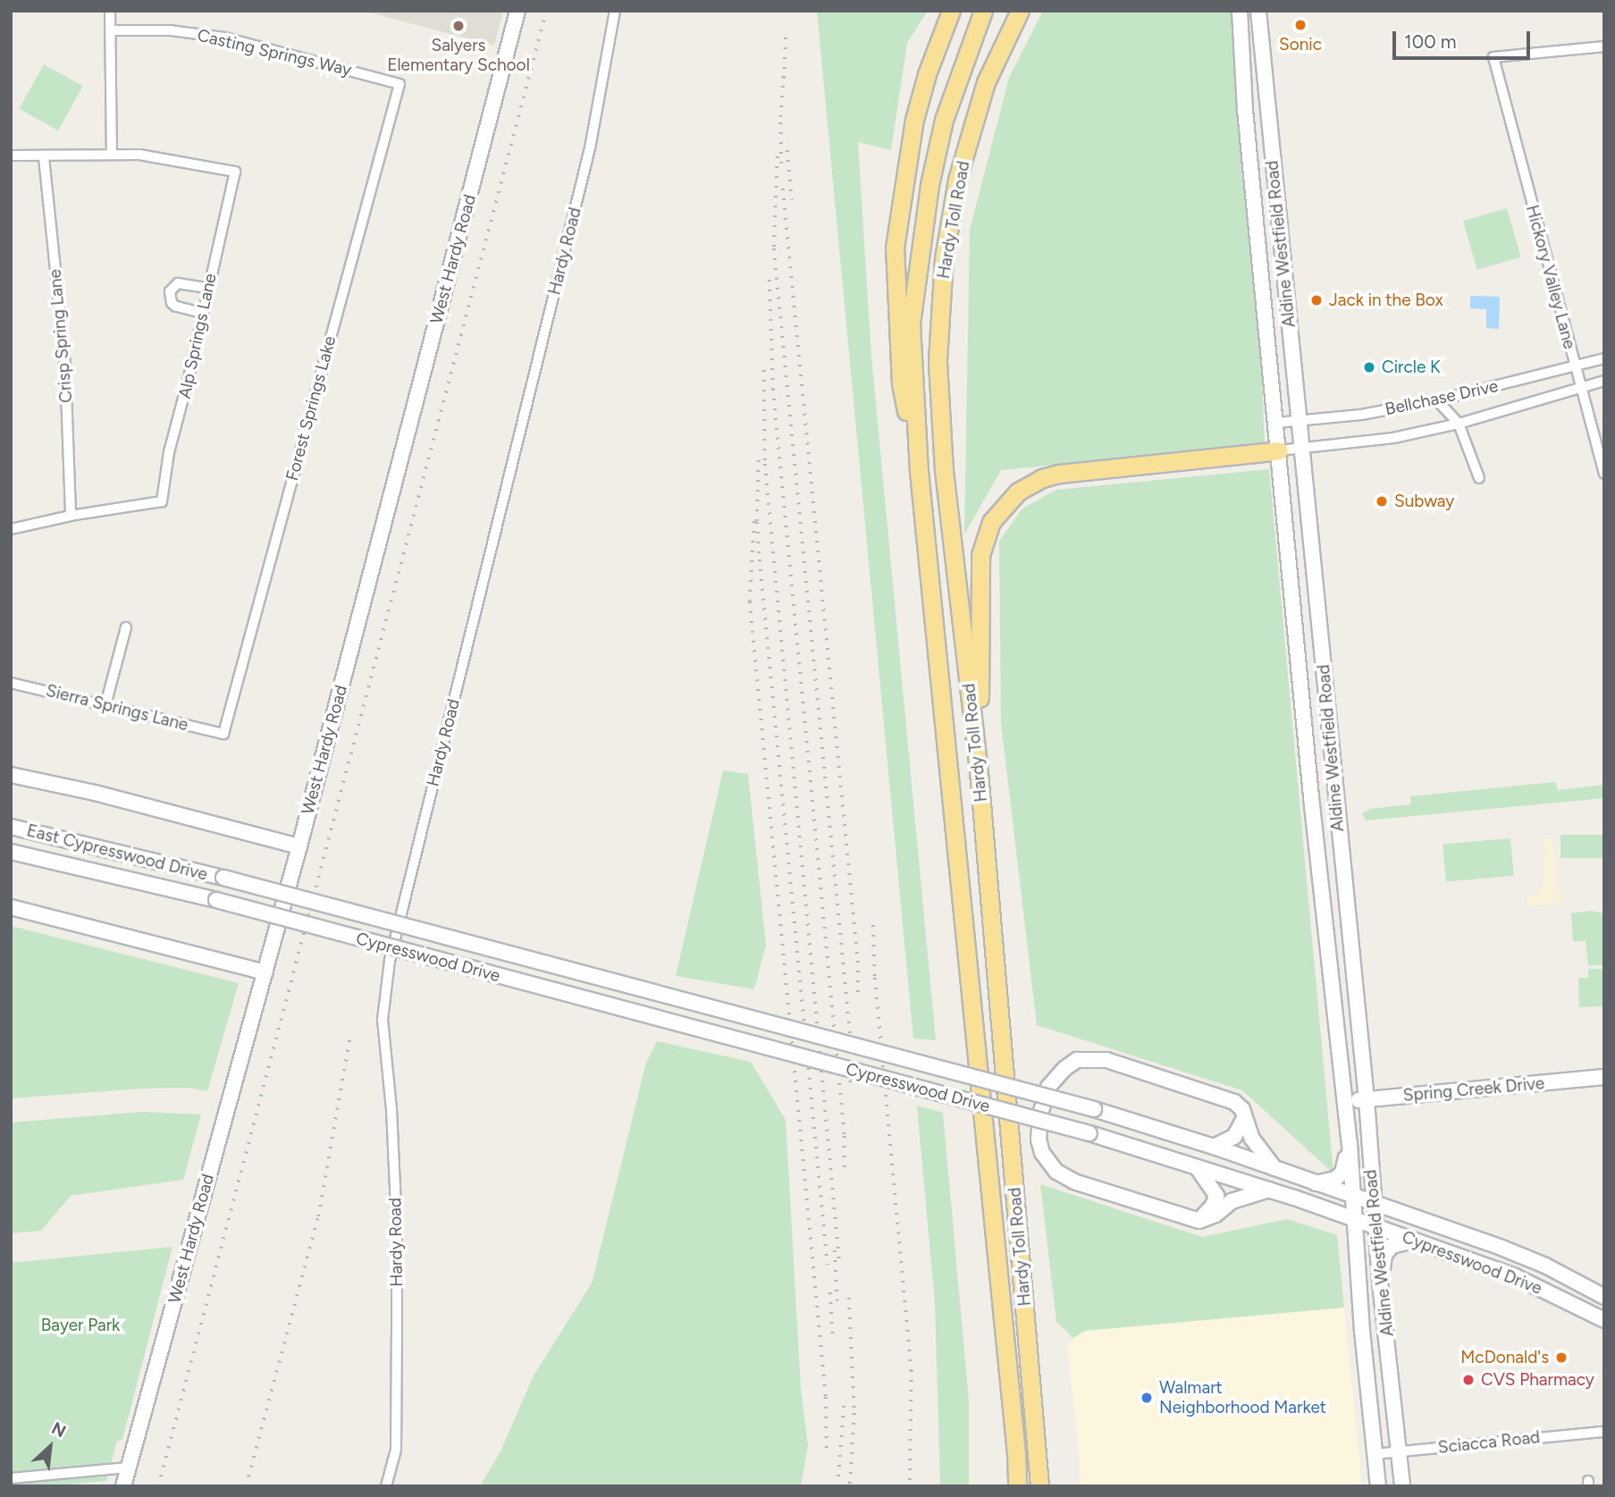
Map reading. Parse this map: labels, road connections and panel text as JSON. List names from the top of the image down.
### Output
{
  "streets": {
    "highway": ["Hardy Toll Road"],
    "main road": [
      "Aldine Westfield Road",
      "West Hardy Road",
      "East Cypresswood Drive",
      "Cypresswood Drive",
      "Spring Creek Drive"
    ],
    "street": [
      "Casting Springs Way",
      "Hardy Road",
      "Hickory Valley Lane",
      "Crisp Spring Lane",
      "Alp Springs Lane",
      "Bellchase Drive",
      "Forest Springs Lake",
      "Sierra Springs Lane",
      "Sciacca Road"
    ]
  },
  "crossings": [
    ["Casting Springs Way", "Forest Springs Lake"],
    ["Aldine Westfield Road", "Bellchase Drive"],
    ["Aldine Westfield Road", "Cypresswood Drive"],
    ["Aldine Westfield Road", "Spring Creek Drive"],
    ["Aldine Westfield Road", "Sciacca Road"],
    ["Hickory Valley Lane", "Bellchase Drive"],
    ["Crisp Spring Lane", "Alp Springs Lane"],
    ["Forest Springs Lake", "Sierra Springs Lane"],
    ["East Cypresswood Drive", "Cypresswood Drive"]
  ],
  "parks": ["Bayer Park"],
  "places": [
    "Sonic",
    "Salyers Elementary School",
    "Jack in the Box",
    "Circle K",
    "Subway",
    "McDonald's",
    "CVS Pharmacy",
    "Walmart Neighborhood Market"
  ],
  "scale_bar": "100 m",
  "north": "top right"
}
